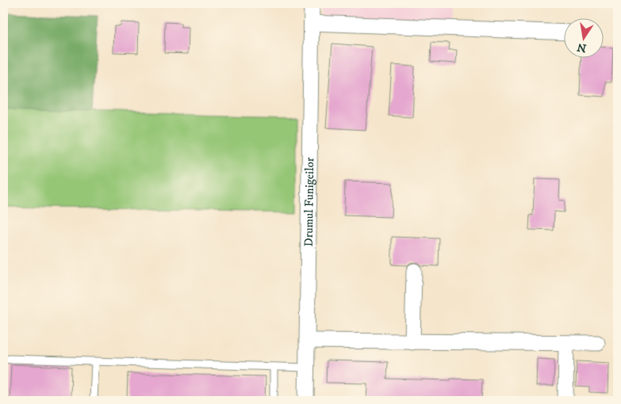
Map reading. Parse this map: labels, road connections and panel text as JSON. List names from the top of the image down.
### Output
{
  "streets": {
    "street": ["Drumul Funigeilor"]
  },
  "north": "bottom"
}
